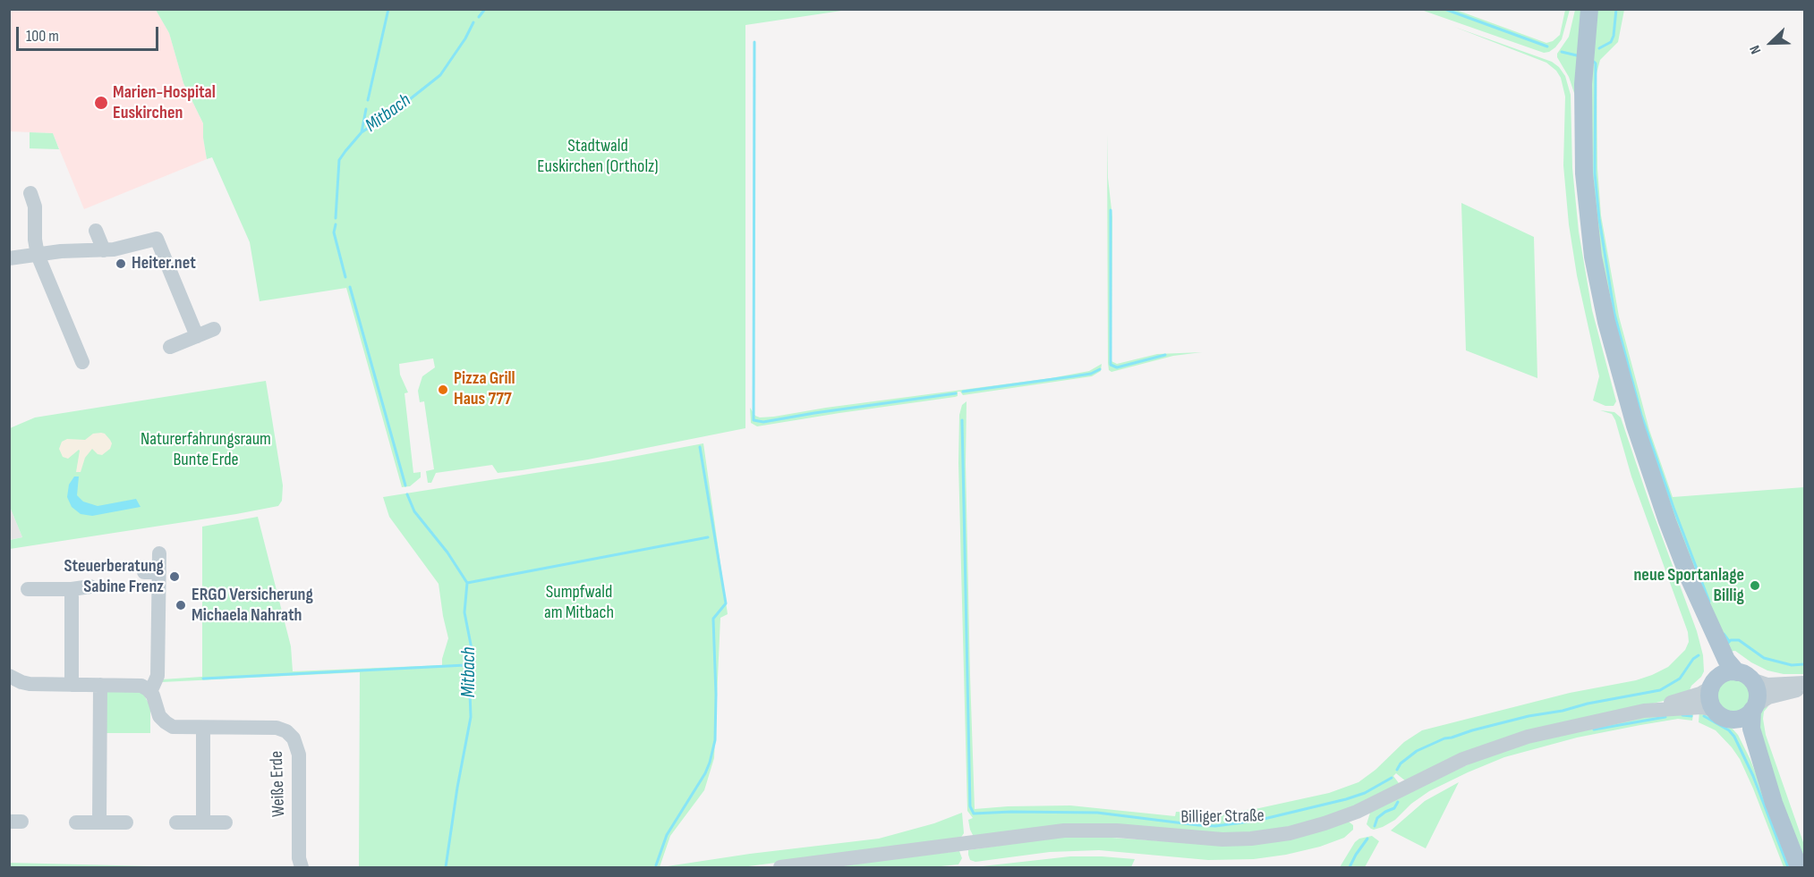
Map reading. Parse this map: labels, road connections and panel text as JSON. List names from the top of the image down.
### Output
{
  "streets": {
    "street": ["Weiße Erde", "Billiger Straße"]
  },
  "water": ["Mitbach"],
  "parks": ["Stadtwald Euskirchen (Ortholz)", "Naturerfahrungsraum Bunte Erde", "Sumpfwald am Mitbach"],
  "places": [
    "Marien-Hospital Euskirchen",
    "Heiter.net",
    "Pizza Grill Haus 777",
    "Steuerberatung Sabine Frenz",
    "neue Sportanlage Billig",
    "ERGO Versicherung Michaela Nahrath"
  ],
  "scale_bar": "100 m",
  "north": "bottom left"
}
